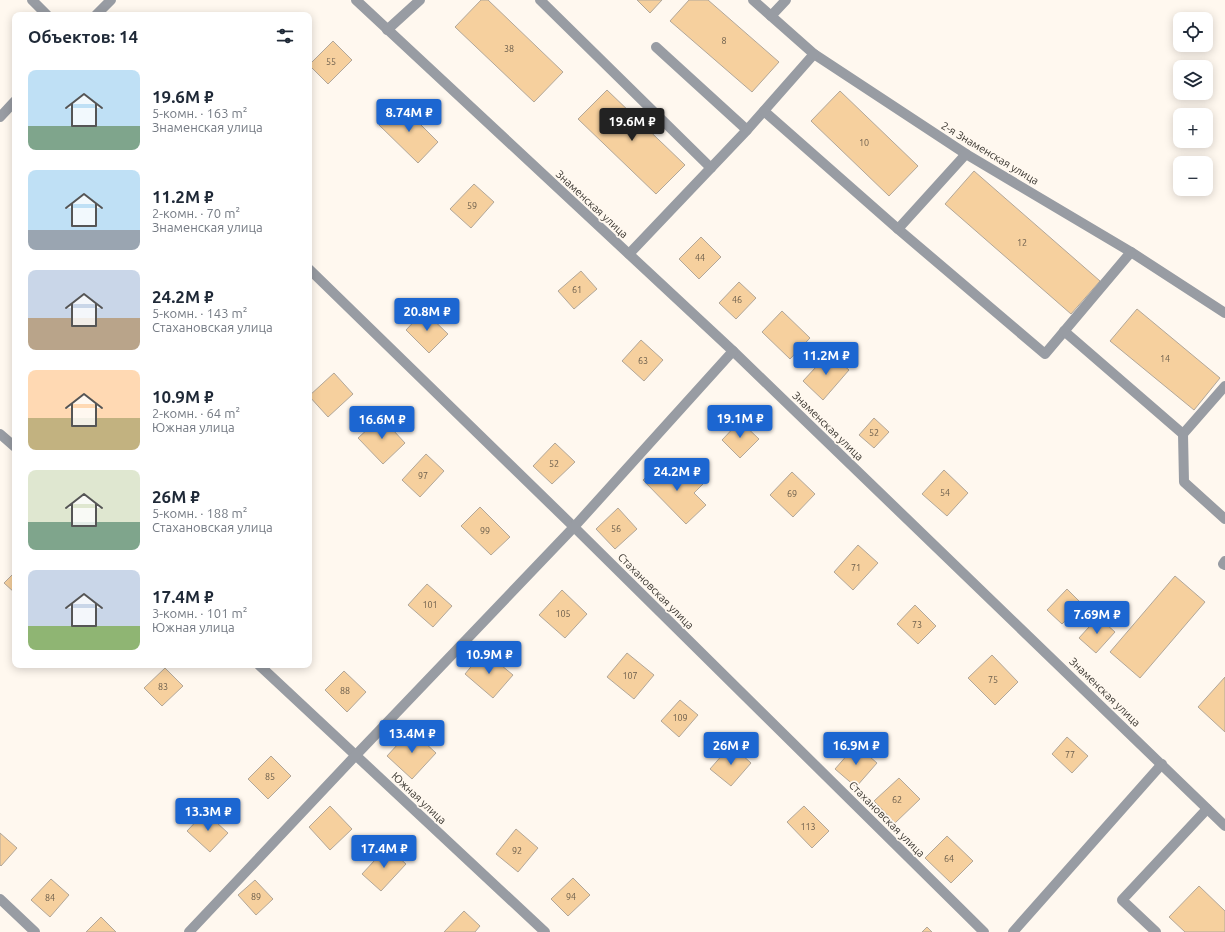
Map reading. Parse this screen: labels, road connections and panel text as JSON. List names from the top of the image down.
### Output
{
  "streets": {
    "street": [
      "2-я Знаменская улица",
      "Знаменская улица",
      "Стахановская улица",
      "Южная улица"
    ]
  },
  "house_numbers": [
    "8",
    "38",
    "55",
    "10",
    "59",
    "12",
    "44",
    "61",
    "46",
    "14",
    "63",
    "52",
    "52",
    "97",
    "54",
    "69",
    "56",
    "99",
    "71",
    "101",
    "105",
    "73",
    "107",
    "75",
    "83",
    "88",
    "109",
    "77",
    "85",
    "62",
    "113",
    "92",
    "64",
    "89",
    "94",
    "84"
  ],
  "page": {
    "map_buttons": ["+", "−"],
    "heading": "Объектов: 14",
    "list": [
      {
        "name": "19.6M ₽",
        "note": "5-комн. · 163 m² · Знаменская улица"
      },
      {
        "name": "11.2M ₽",
        "note": "2-комн. · 70 m² · Знаменская улица"
      },
      {
        "name": "24.2M ₽",
        "note": "5-комн. · 143 m² · Стахановская улица"
      },
      {
        "name": "10.9M ₽",
        "note": "2-комн. · 64 m² · Южная улица"
      },
      {
        "name": "26M ₽",
        "note": "5-комн. · 188 m² · Стахановская улица"
      },
      {
        "name": "17.4M ₽",
        "note": "3-комн. · 101 m² · Южная улица"
      }
    ],
    "price": [
      "8.74M ₽",
      "19.6M ₽",
      "20.8M ₽",
      "11.2M ₽",
      "19.1M ₽",
      "16.6M ₽",
      "24.2M ₽",
      "7.69M ₽",
      "10.9M ₽",
      "13.4M ₽",
      "26M ₽",
      "16.9M ₽",
      "13.3M ₽",
      "17.4M ₽"
    ]
  }
}
